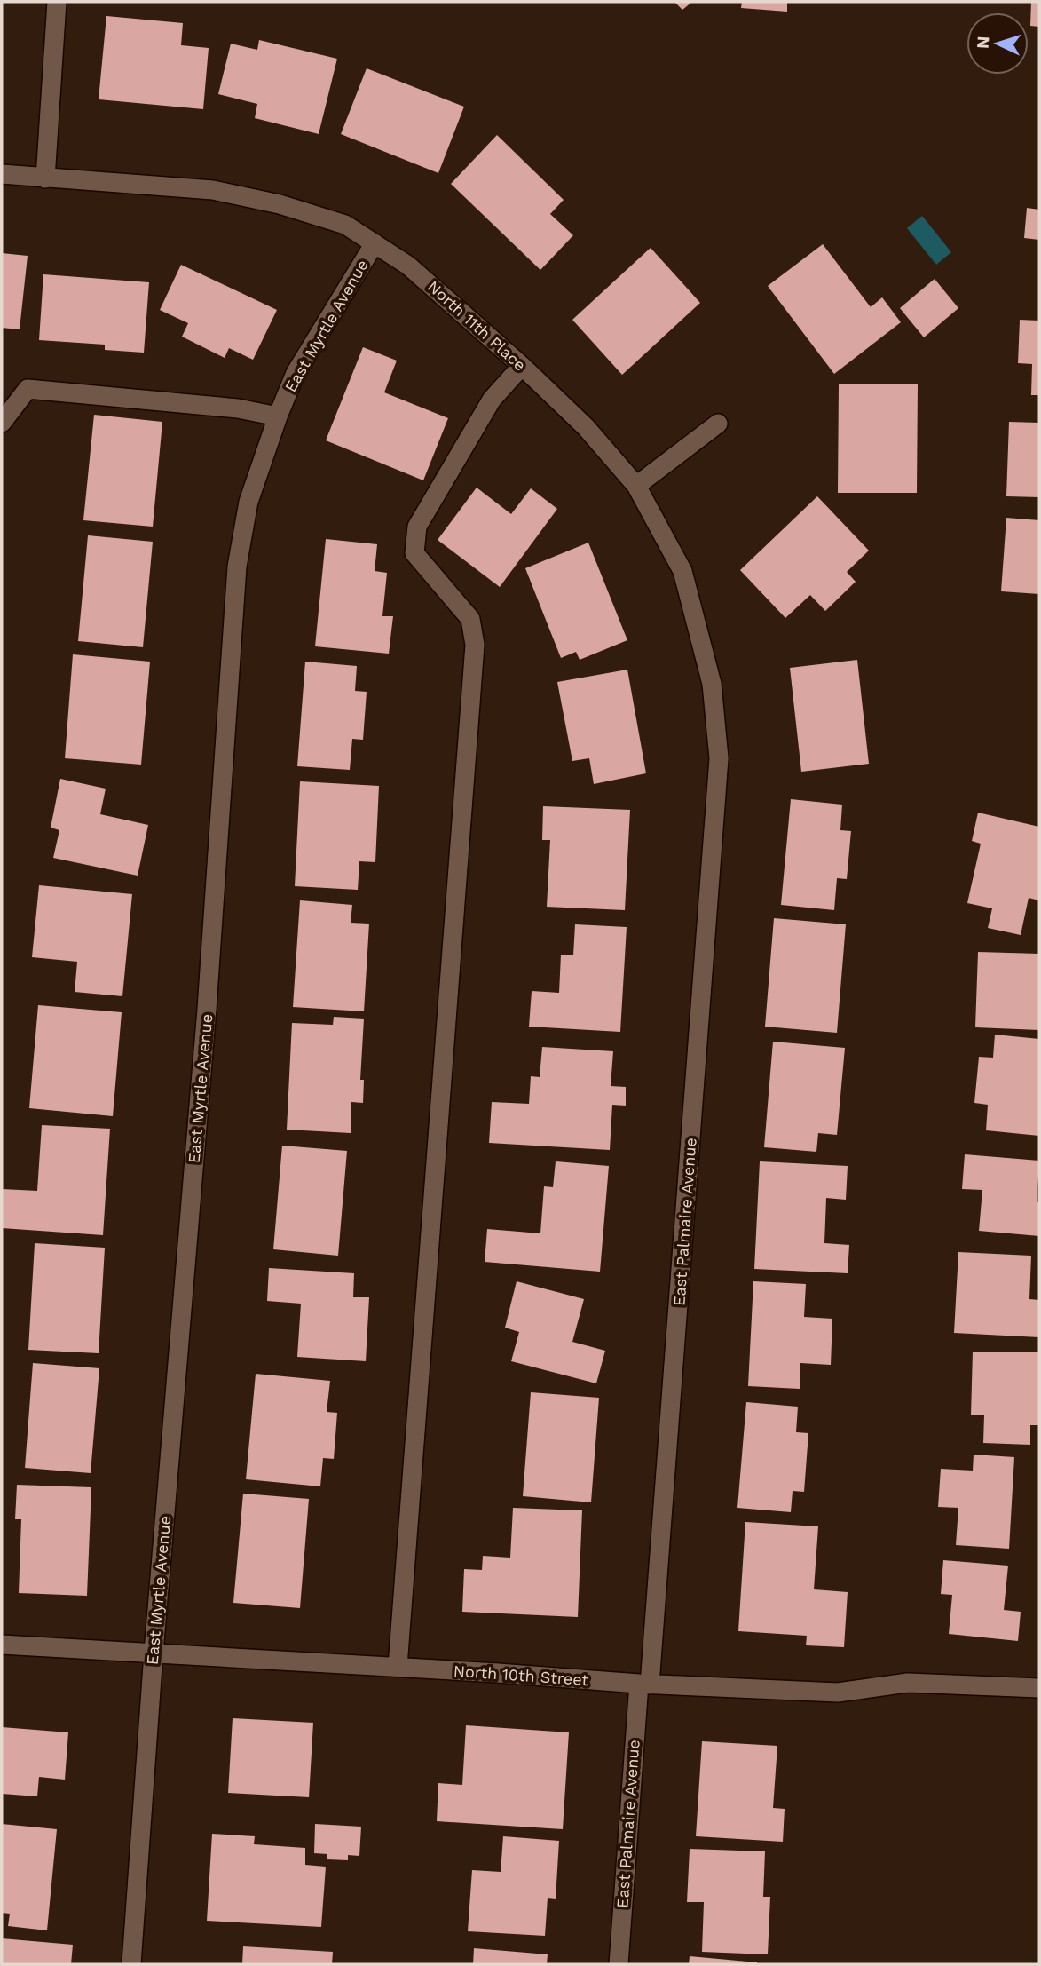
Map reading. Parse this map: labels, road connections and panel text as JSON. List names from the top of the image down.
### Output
{
  "streets": {
    "street": [
      "East Myrtle Avenue",
      "North 11th Place",
      "East Palmaire Avenue",
      "North 10th Street"
    ]
  },
  "crossings": [
    ["East Myrtle Avenue", "North 11th Place"],
    ["East Myrtle Avenue", "North 10th Street"],
    ["North 11th Place", "East Palmaire Avenue"],
    ["East Palmaire Avenue", "North 10th Street"]
  ],
  "north": "left"
}
